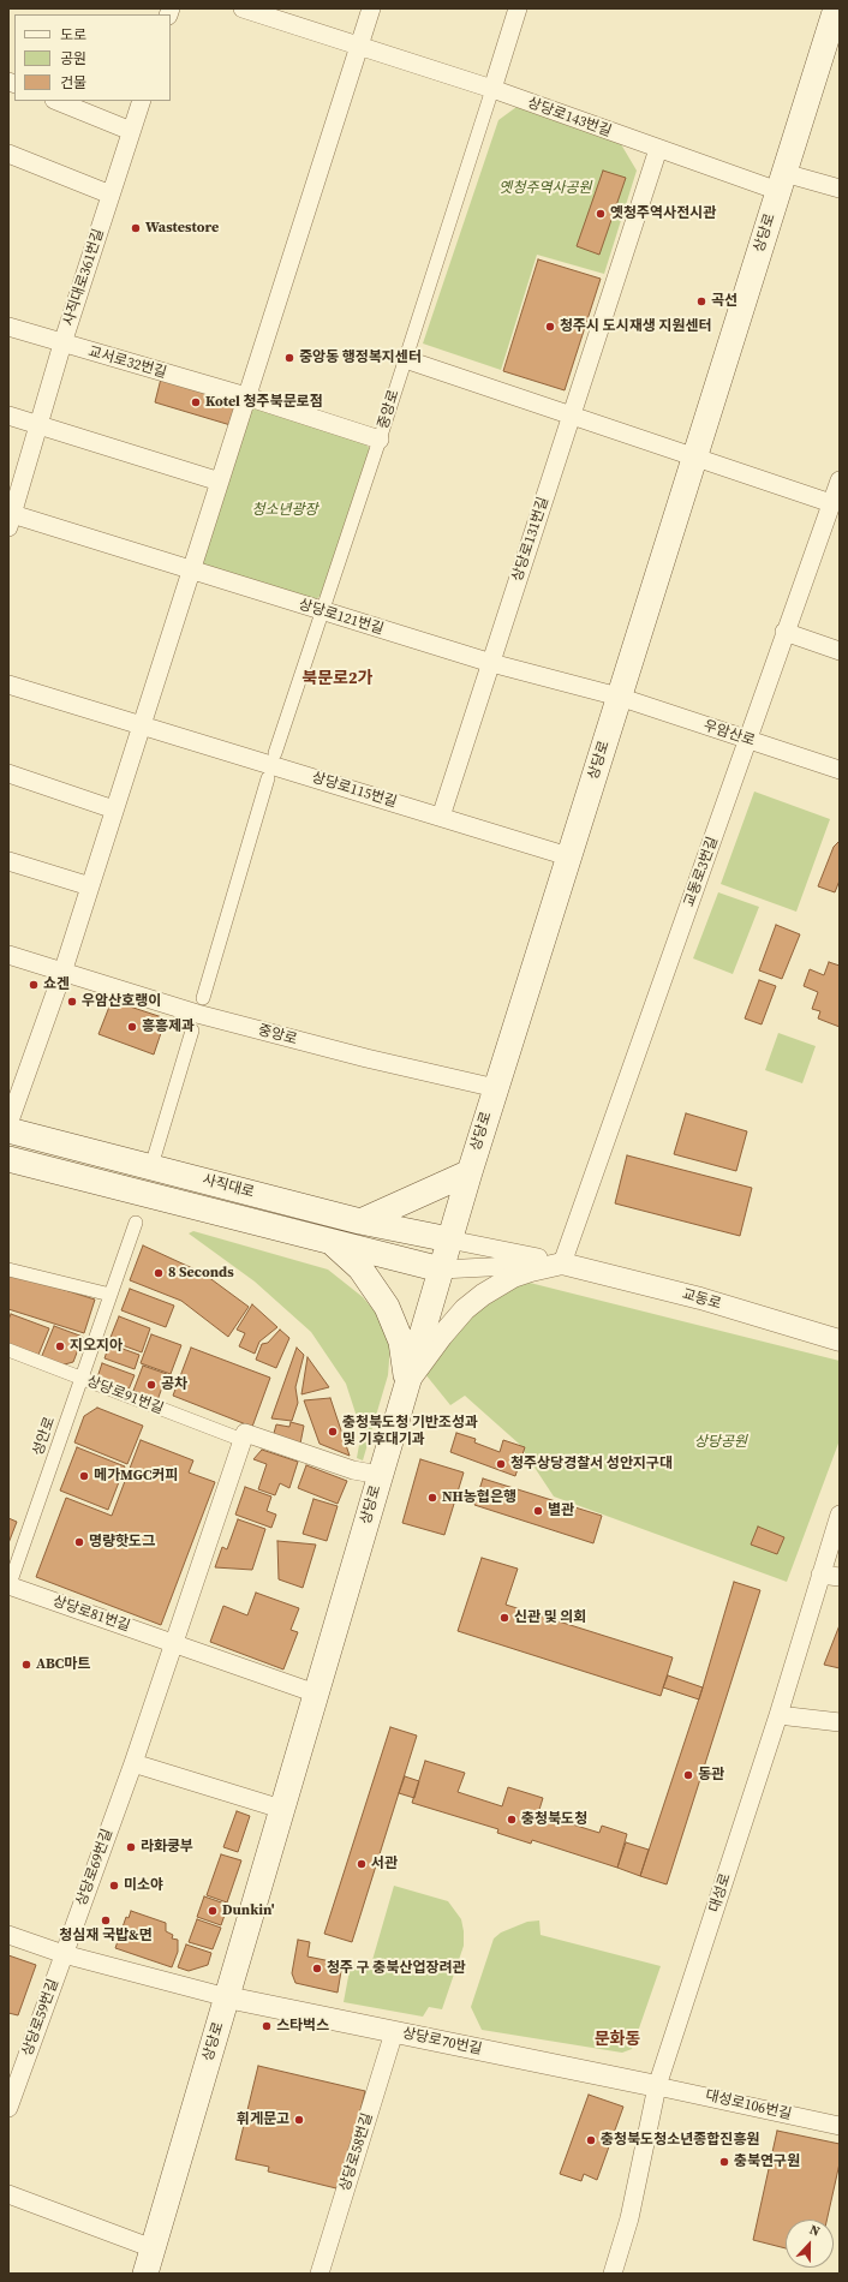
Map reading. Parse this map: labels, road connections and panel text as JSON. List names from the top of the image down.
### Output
{
  "streets": {
    "main road": ["상당로", "사직대로"],
    "street": [
      "상당로143번길",
      "사직대로361번길",
      "교서로32번길",
      "중앙로",
      "상당로131번길",
      "상당로121번길",
      "우암산로",
      "상당로115번길",
      "교동로3번길",
      "교동로",
      "상당로91번길",
      "성안로",
      "상당로81번길",
      "상당로69번길",
      "대성로",
      "상당로59번길",
      "상당로70번길",
      "대성로106번길",
      "상당로58번길"
    ]
  },
  "crossings": [
    ["상당로143번길", "상당로"],
    ["상당로143번길", "중앙로"],
    ["상당로143번길", "상당로131번길"],
    ["상당로", "중앙로"],
    ["상당로", "상당로121번길"],
    ["상당로", "우암산로"],
    ["상당로", "상당로115번길"],
    ["상당로", "사직대로"],
    ["상당로", "교동로"],
    ["상당로", "상당로91번길"],
    ["상당로", "상당로81번길"],
    ["상당로", "상당로70번길"],
    ["사직대로361번길", "교서로32번길"],
    ["사직대로361번길", "상당로121번길"],
    ["교서로32번길", "중앙로"],
    ["중앙로", "상당로121번길"],
    ["상당로131번길", "상당로121번길"],
    ["상당로121번길", "우암산로"],
    ["우암산로", "교동로3번길"],
    ["교동로3번길", "교동로"],
    ["사직대로", "교동로"],
    ["상당로91번길", "성안로"],
    ["성안로", "상당로81번길"],
    ["상당로69번길", "상당로59번길"],
    ["대성로", "상당로70번길"],
    ["대성로", "대성로106번길"],
    ["상당로70번길", "대성로106번길"],
    ["상당로70번길", "상당로58번길"]
  ],
  "districts": ["북문로2가", "문화동"],
  "parks": ["옛청주역사공원", "청소년광장", "상당공원"],
  "places": [
    "옛청주역사전시관",
    "Wastestore",
    "곡선",
    "청주시 도시재생 지원센터",
    "중앙동 행정복지센터",
    "Kotel 청주북문로점",
    "쇼겐",
    "우암산호랭이",
    "흥흥제과",
    "8 Seconds",
    "지오지아",
    "공차",
    "충청북도청 기반조성과 및 기후대기과",
    "청주상당경찰서 성안지구대",
    "메가MGC커피",
    "NH농협은행",
    "별관",
    "명량핫도그",
    "신관 및 의회",
    "ABC마트",
    "동관",
    "충청북도청",
    "라화쿵부",
    "서관",
    "미소야",
    "Dunkin'",
    "청심재 국밥&면",
    "청주 구 충북산업장려관",
    "스타벅스",
    "휘게문고",
    "충청북도청소년종합진흥원",
    "충북연구원"
  ],
  "legend": ["도로", "공원", "건물"],
  "north": "top"
}
